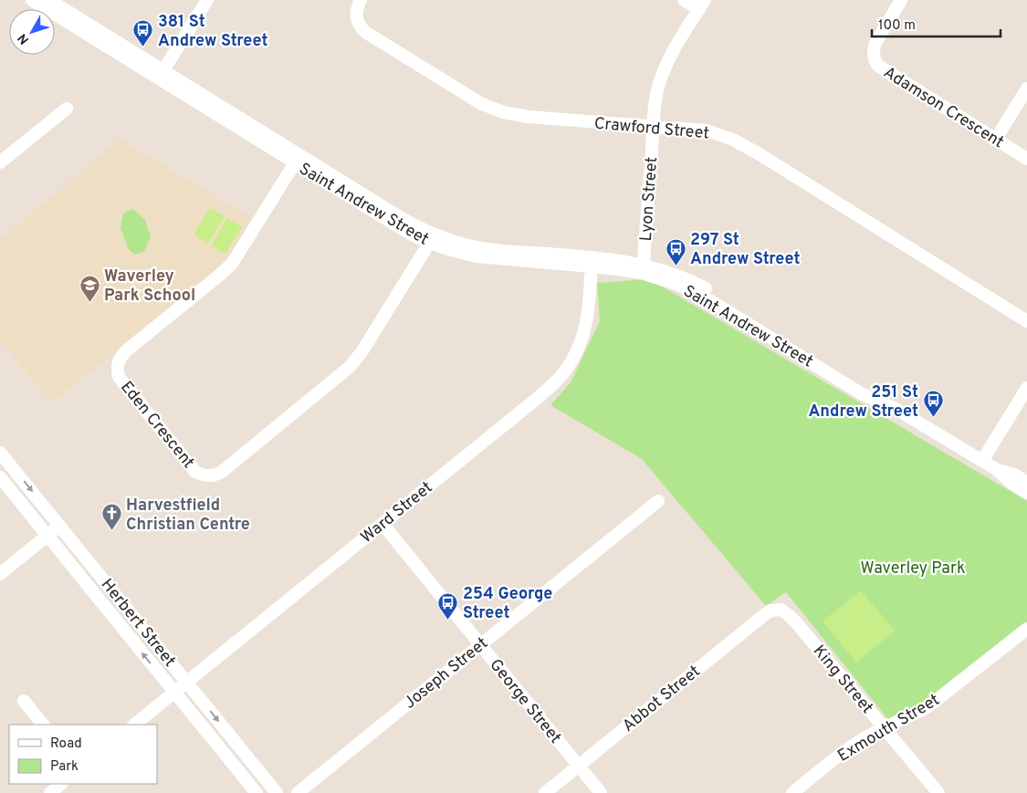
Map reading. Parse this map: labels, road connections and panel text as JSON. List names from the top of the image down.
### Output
{
  "streets": {
    "street": [
      "Adamson Crescent",
      "Crawford Street",
      "Lyon Street",
      "Saint Andrew Street",
      "Eden Crescent",
      "Ward Street",
      "Herbert Street",
      "Joseph Street",
      "King Street",
      "Abbot Street",
      "George Street",
      "Exmouth Street"
    ]
  },
  "crossings": [
    ["Crawford Street", "Lyon Street"],
    ["Lyon Street", "Saint Andrew Street"],
    ["Saint Andrew Street", "Eden Crescent"],
    ["Saint Andrew Street", "Ward Street"],
    ["Ward Street", "Herbert Street"],
    ["Ward Street", "George Street"],
    ["Joseph Street", "George Street"],
    ["King Street", "Abbot Street"],
    ["King Street", "Exmouth Street"],
    ["Abbot Street", "George Street"]
  ],
  "parks": ["Waverley Park"],
  "places": {
    "bus stop": [
      "381 St Andrew Street",
      "297 St Andrew Street",
      "251 St Andrew Street",
      "254 George Street"
    ],
    "school or university": ["Waverley Park School"],
    "church": ["Harvestfield Christian Centre"]
  },
  "legend": ["Road", "Park"],
  "scale_bar": "100 m",
  "north": "bottom left"
}
